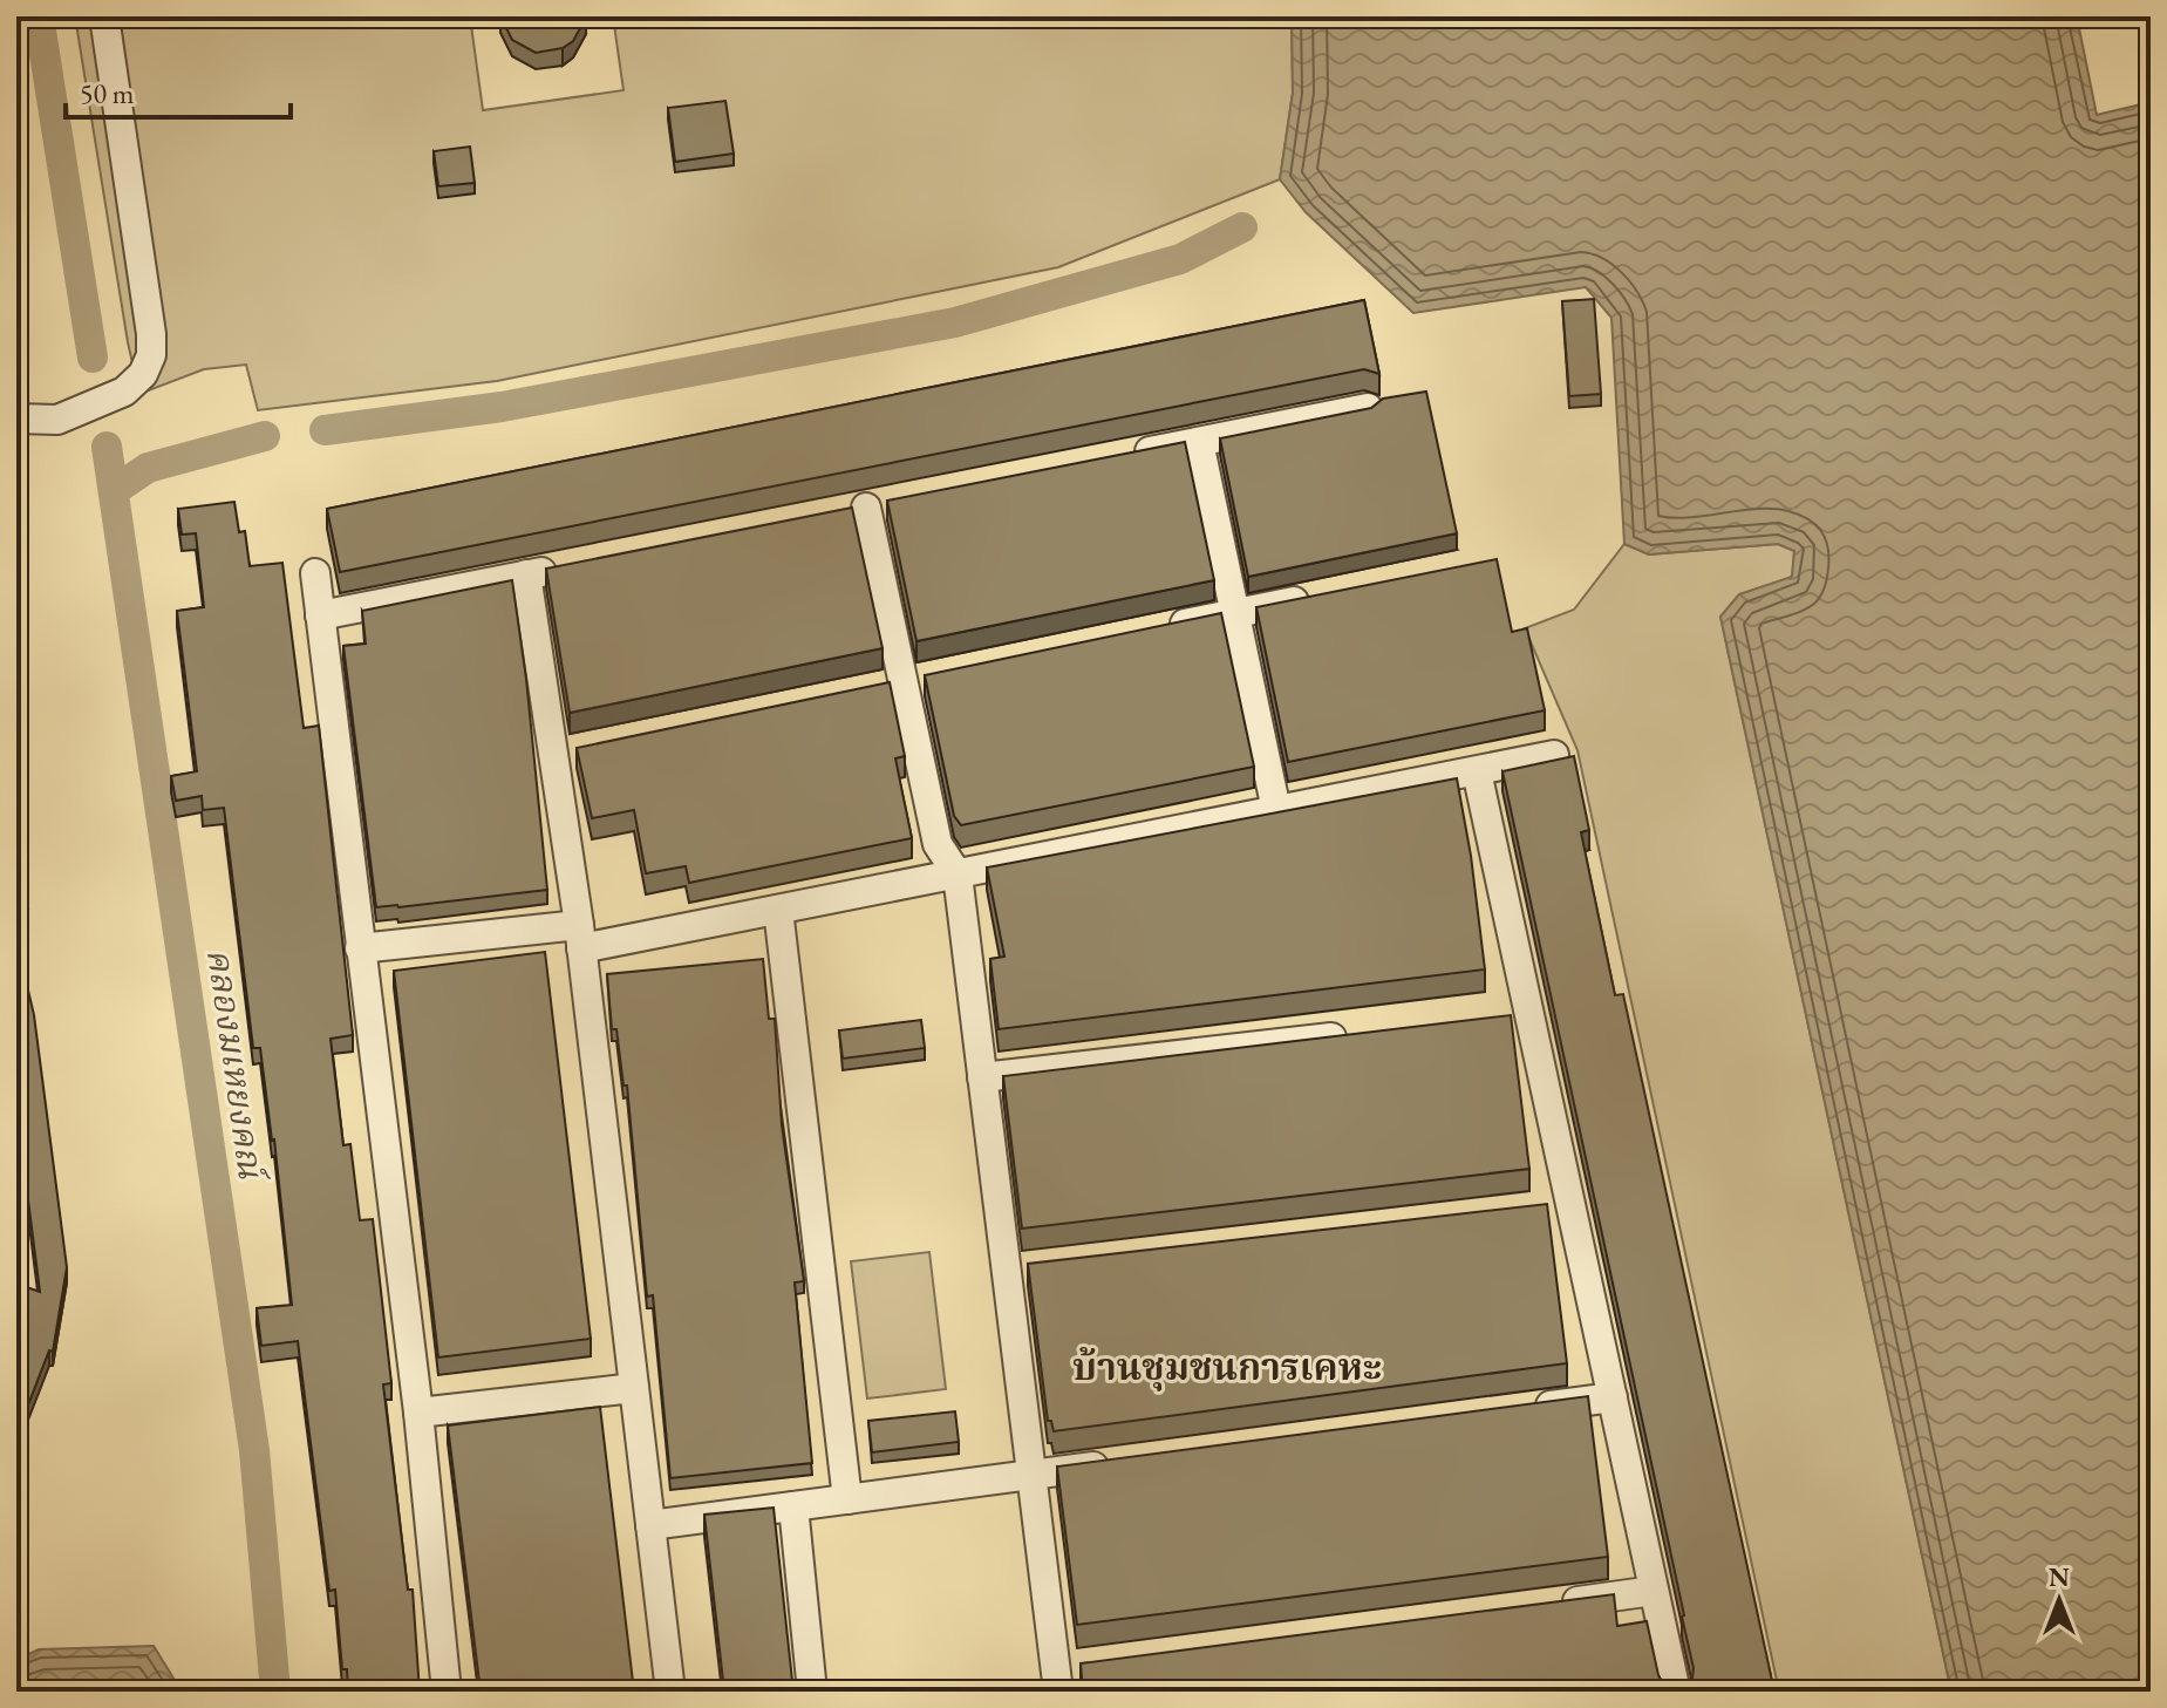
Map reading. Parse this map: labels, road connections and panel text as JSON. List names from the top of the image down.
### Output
{
  "districts": ["บ้านชุมชนการเคหะ"],
  "water": ["คลองมเหยงคณ์"],
  "scale_bar": "50 m",
  "north": "top"
}
